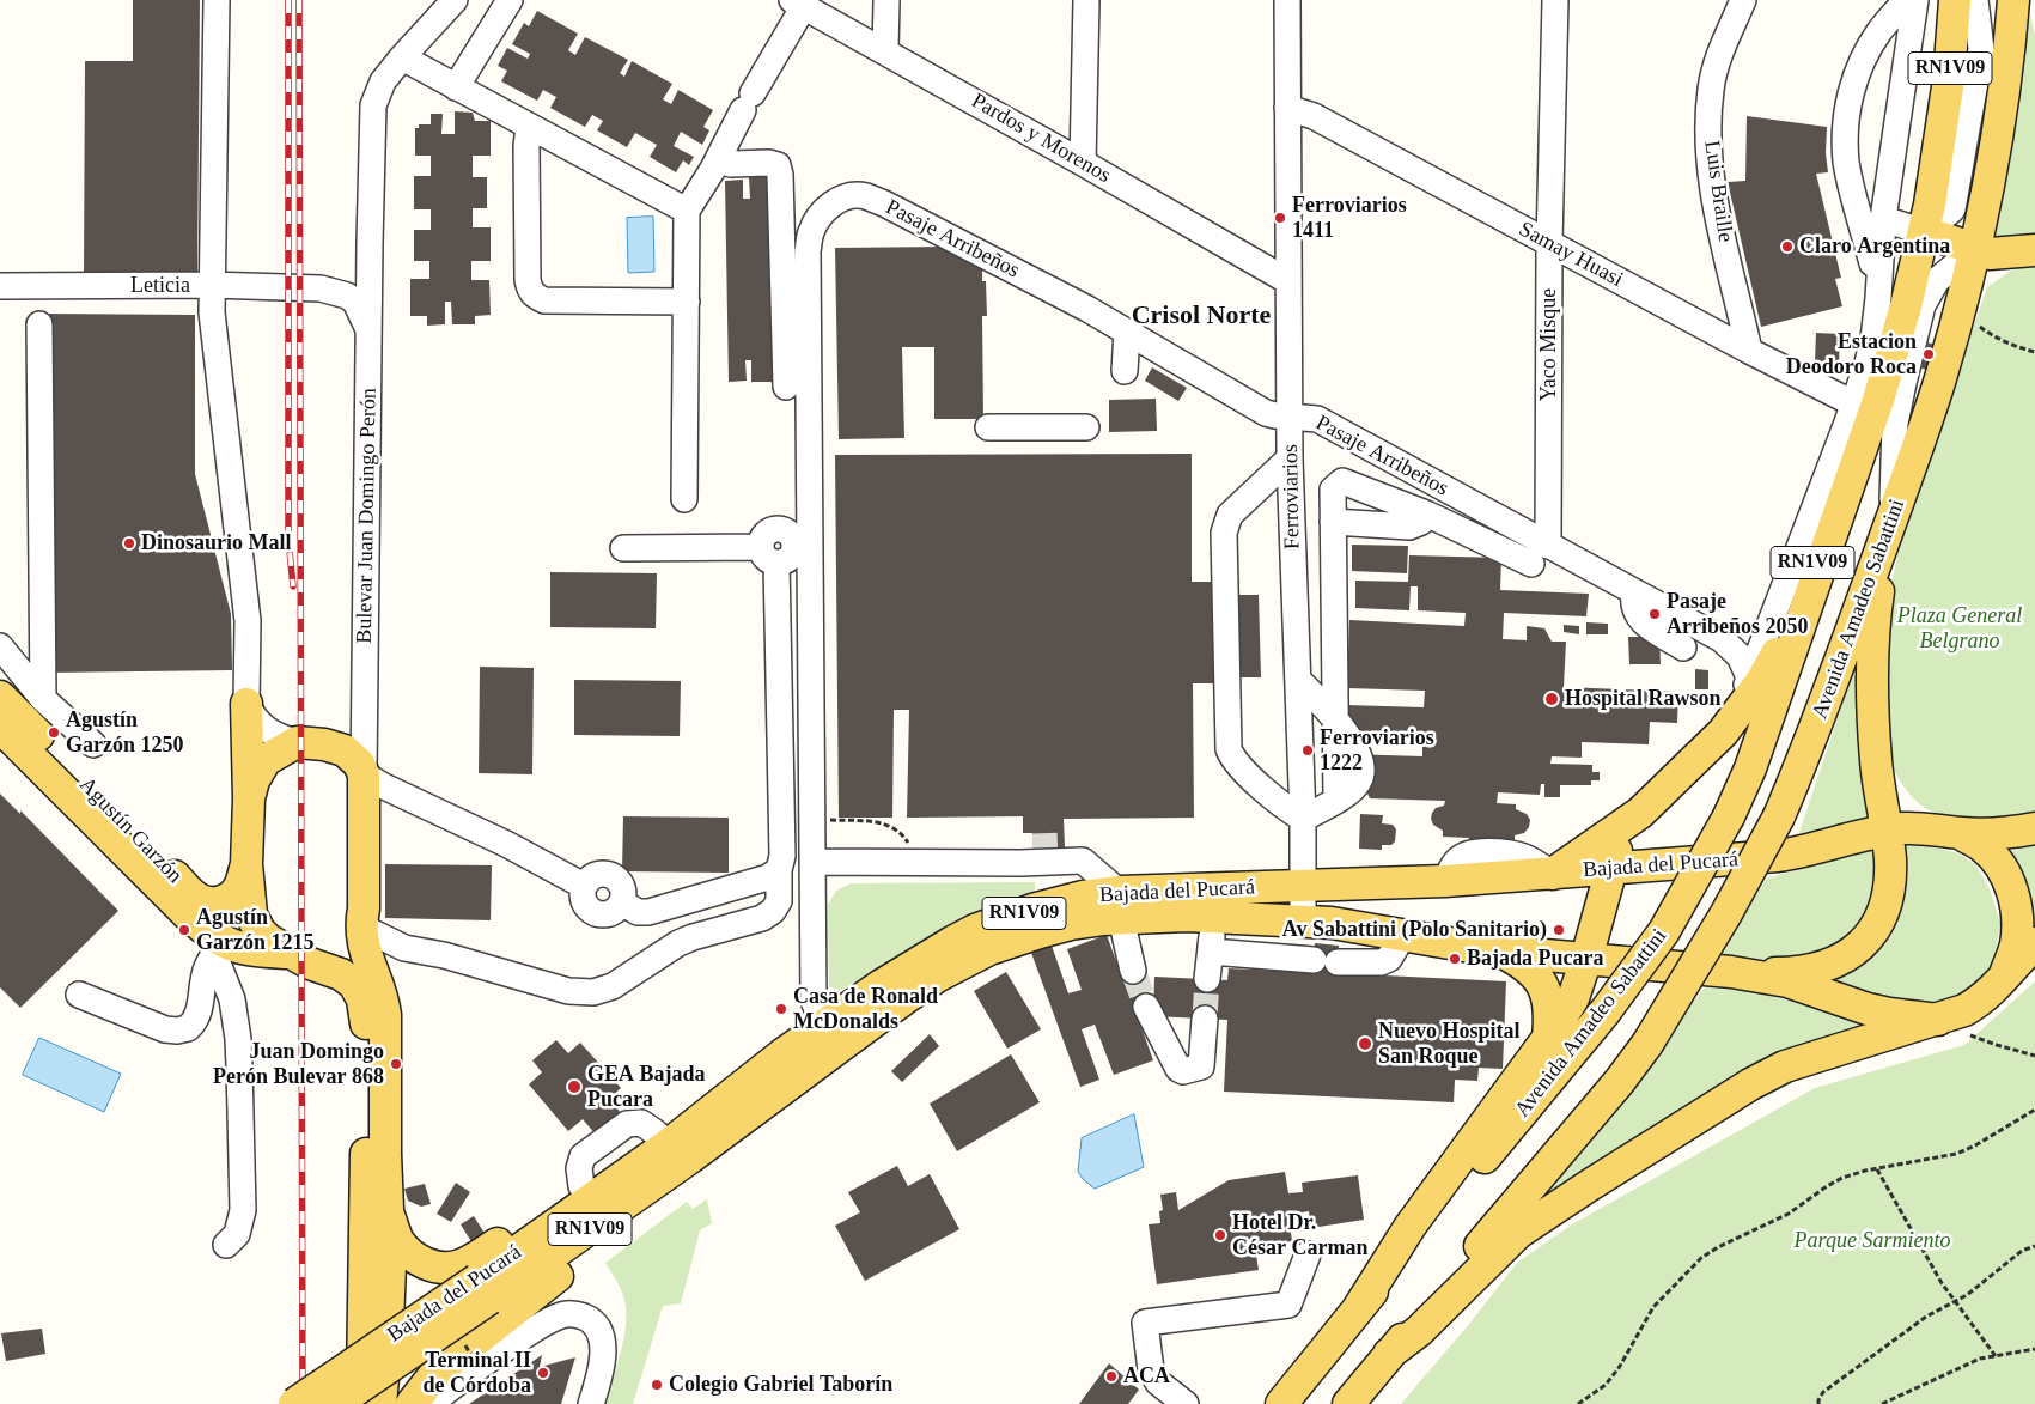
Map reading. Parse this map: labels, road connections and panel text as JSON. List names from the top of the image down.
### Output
{
  "streets": {
    "main road": [
      "RN1V09",
      "Bulevar Juan Domingo Perón",
      "Avenida Amadeo Sabattini",
      "Agustín Garzón",
      "Bajada del Pucará"
    ],
    "street": [
      "Pardos y Morenos",
      "Luis Braille",
      "Pasaje Arribeños",
      "Samay Huasi",
      "Leticia",
      "Yaco Misque",
      "Ferroviarios"
    ]
  },
  "crossings": [
    ["RN1V09", "Samay Huasi"],
    ["RN1V09", "Avenida Amadeo Sabattini"],
    ["RN1V09", "Bajada del Pucará"],
    ["Pardos y Morenos", "Ferroviarios"],
    ["Luis Braille", "Samay Huasi"],
    ["Pasaje Arribeños", "Yaco Misque"],
    ["Pasaje Arribeños", "Ferroviarios"],
    ["Samay Huasi", "Yaco Misque"],
    ["Samay Huasi", "Ferroviarios"],
    ["Samay Huasi", "Avenida Amadeo Sabattini"],
    ["Leticia", "Bulevar Juan Domingo Perón"],
    ["Ferroviarios", "Bajada del Pucará"],
    ["Bulevar Juan Domingo Perón", "Agustín Garzón"]
  ],
  "districts": ["Crisol Norte"],
  "parks": ["Plaza General Belgrano", "Parque Sarmiento"],
  "places": [
    "Ferroviarios 1411",
    "Claro Argentina",
    "Estacion Deodoro Roca",
    "Dinosaurio Mall",
    "Pasaje Arribeños 2050",
    "Hospital Rawson",
    "Agustín Garzón 1250",
    "Ferroviarios 1222",
    "Agustín Garzón 1215",
    "Av Sabattini (Polo Sanitario)",
    "Bajada Pucara",
    "Casa de Ronald McDonalds",
    "Nuevo Hospital San Roque",
    "Juan Domingo Perón Bulevar 868",
    "GEA Bajada Pucara",
    "Hotel Dr. César Carman",
    "Terminal II de Córdoba",
    "ACA",
    "Colegio Gabriel Taborín"
  ]
}
